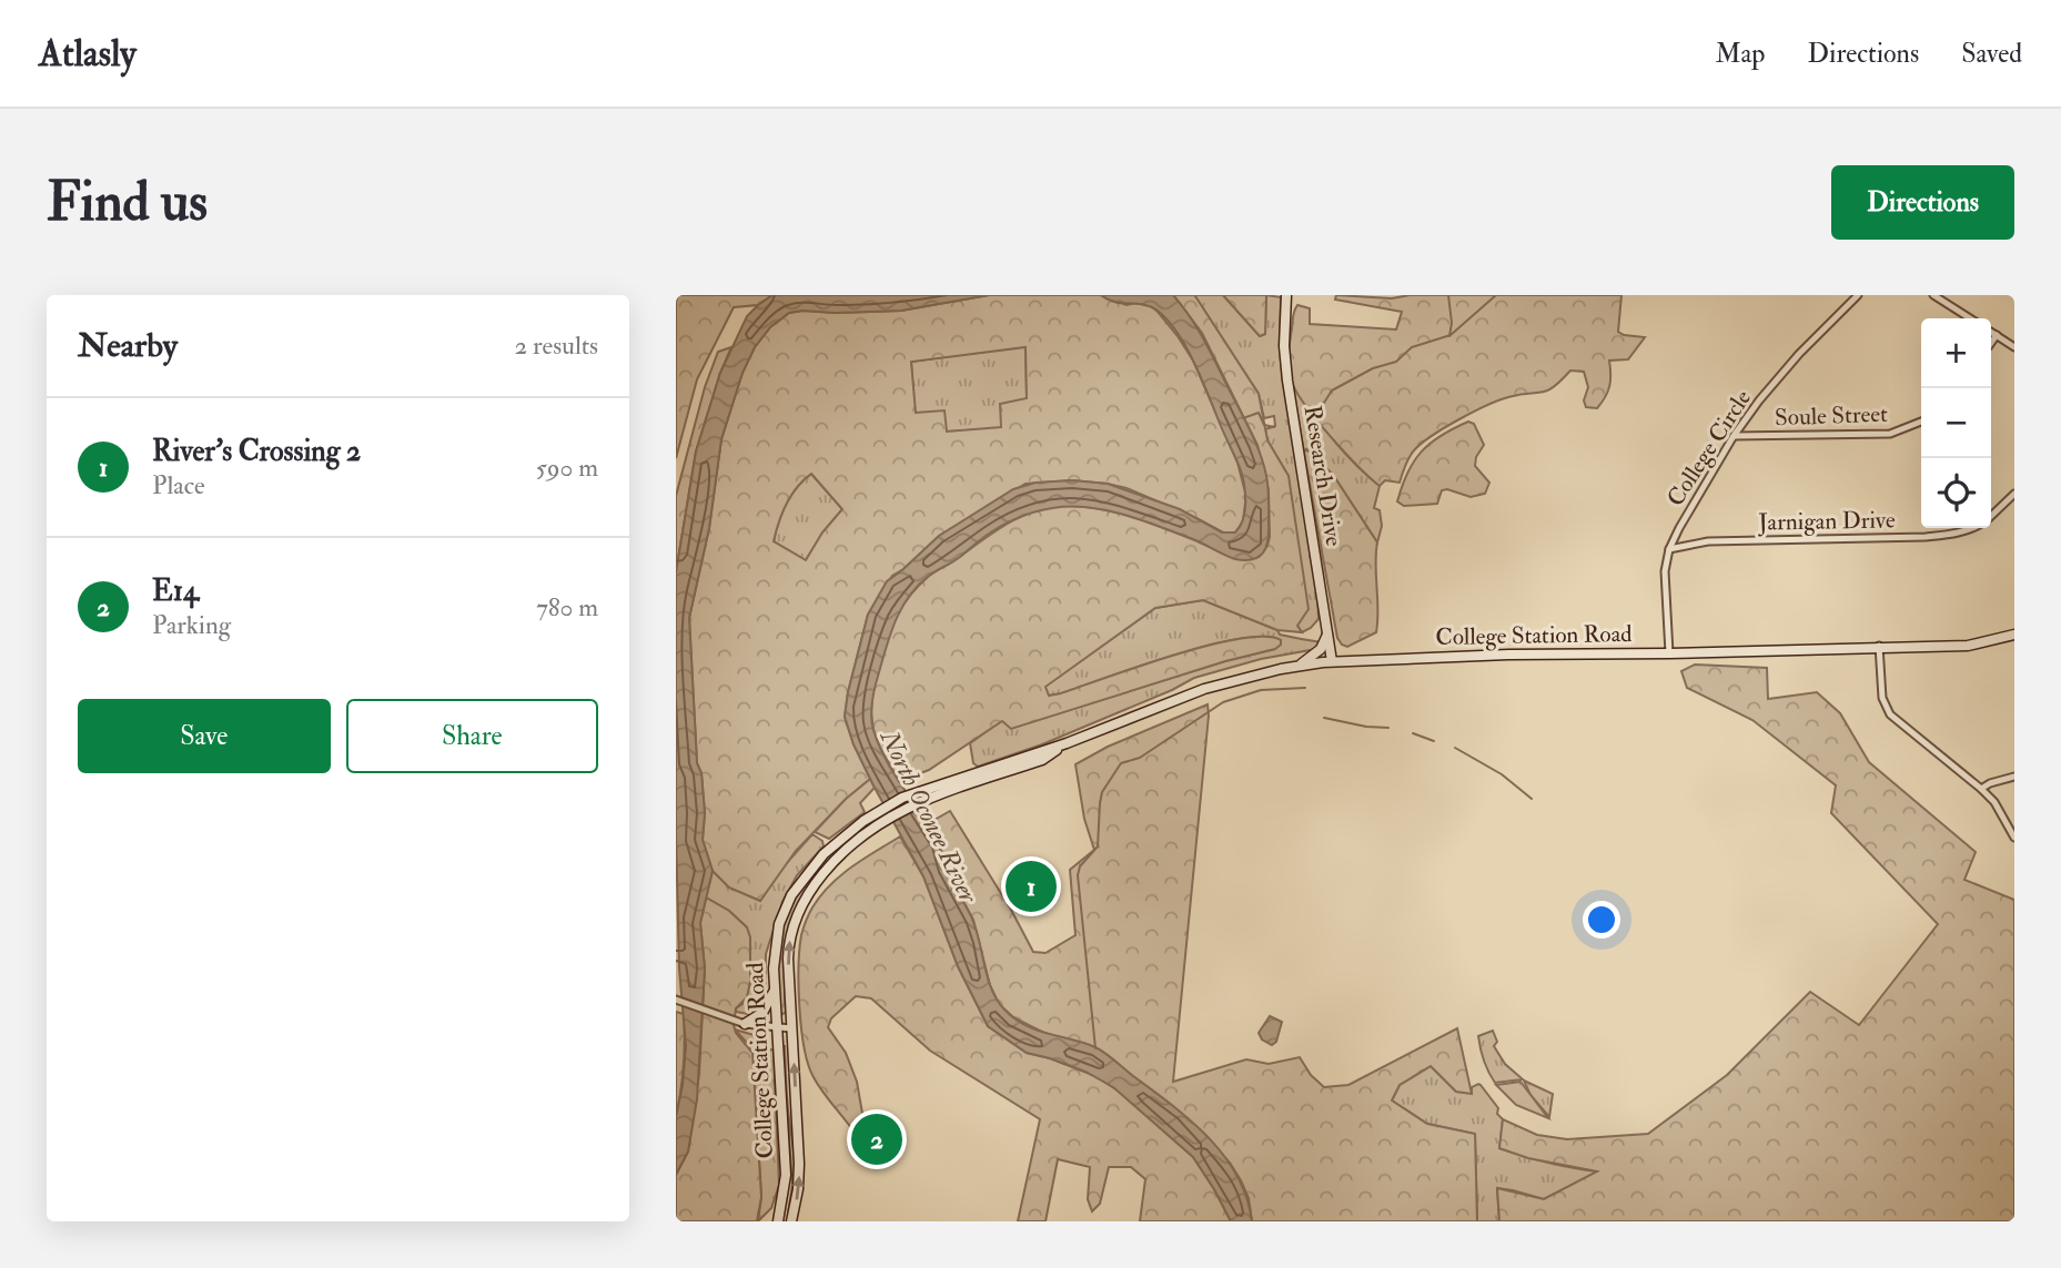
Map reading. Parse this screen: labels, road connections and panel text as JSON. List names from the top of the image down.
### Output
{
  "streets": {
    "main road": ["Research Drive", "College Station Road"],
    "street": ["Soule Street", "College Circle", "Jarnigan Drive"]
  },
  "crossings": [
    ["Soule Street", "College Circle"],
    ["College Circle", "Jarnigan Drive"],
    ["College Circle", "College Station Road"],
    ["Research Drive", "College Station Road"]
  ],
  "water": ["North Oconee River"],
  "page": {
    "header": "Atlasly",
    "nav": ["Map", "Directions", "Saved"],
    "buttons": [
      "Directions",
      ["Save", "Share"]
    ],
    "title": "Find us",
    "heading": ["Nearby", "2 results"],
    "map_buttons": ["+", "−"],
    "list": [
      {
        "mark": "1",
        "name": "River's Crossing 2",
        "note": "Place",
        "value": "590 m"
      },
      {
        "mark": "2",
        "name": "E14",
        "note": "Parking",
        "value": "780 m"
      }
    ],
    "pins": ["1", "2"]
  }
}
